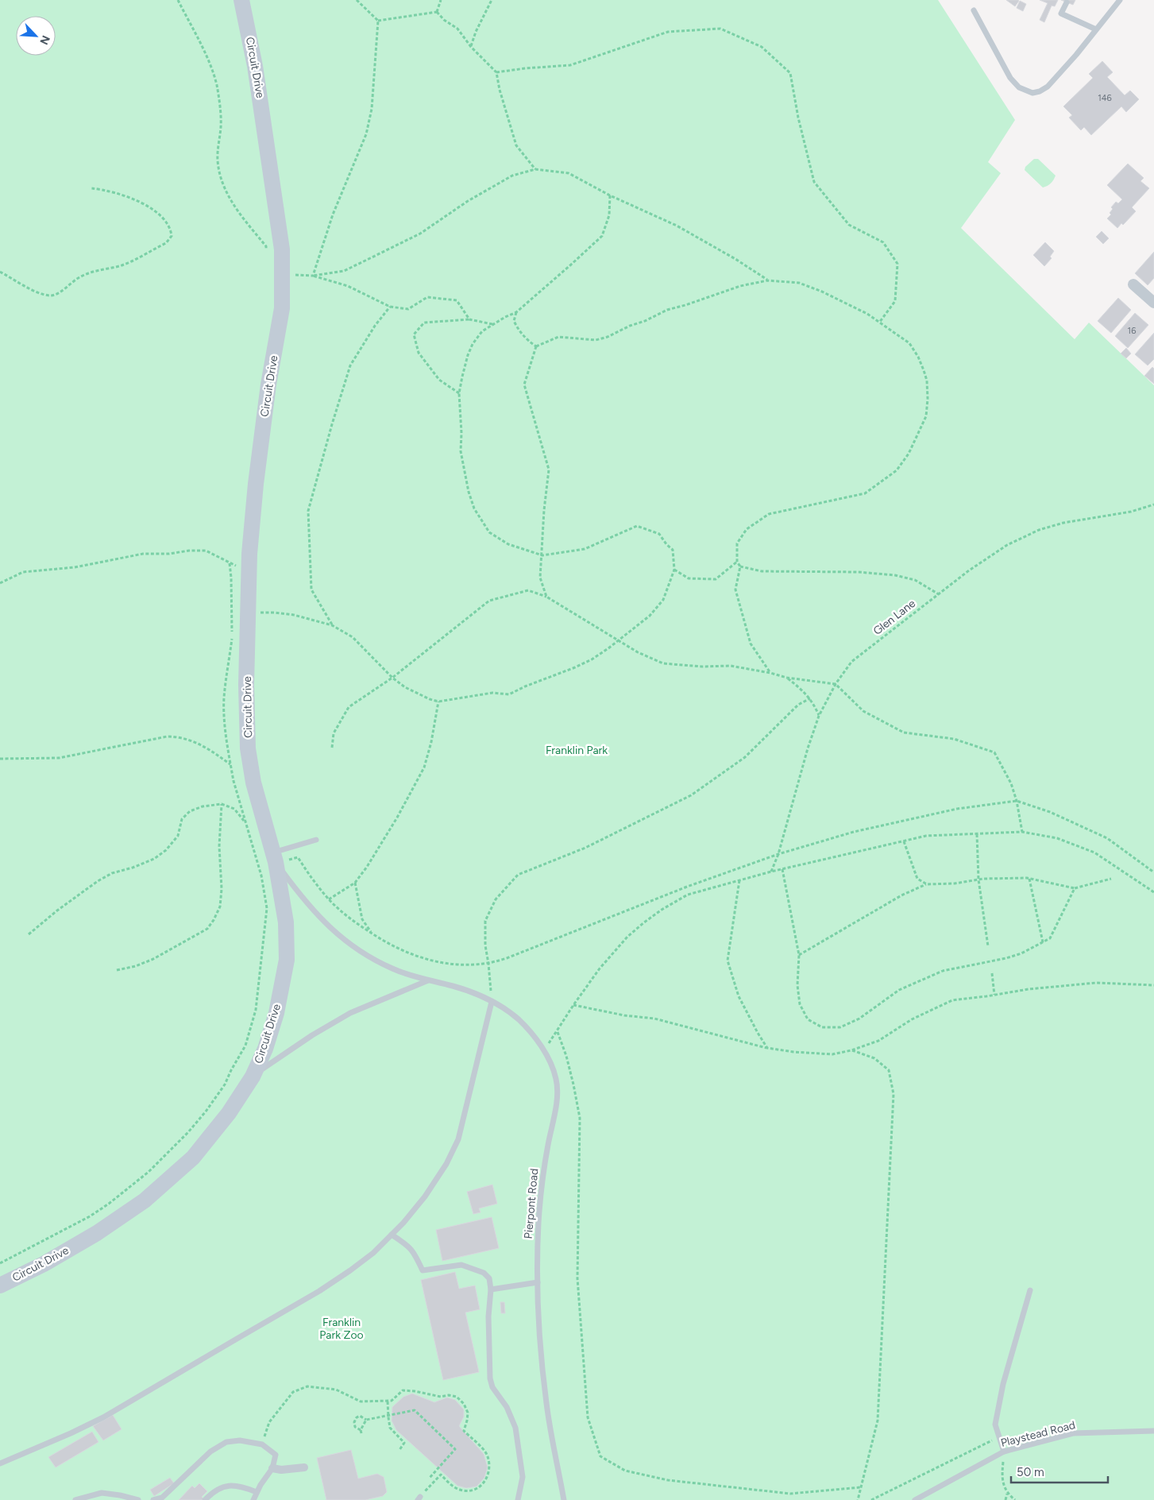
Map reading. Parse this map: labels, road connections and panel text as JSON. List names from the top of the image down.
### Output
{
  "streets": {
    "main road": ["Circuit Drive"],
    "lane": ["Pierpont Road", "Playstead Road"],
    "path": ["Glen Lane"]
  },
  "crossings": [
    ["Circuit Drive", "Pierpont Road"]
  ],
  "parks": ["Franklin Park", "Franklin Park Zoo"],
  "house_numbers": ["146", "16"],
  "scale_bar": "50 m",
  "north": "bottom right"
}
